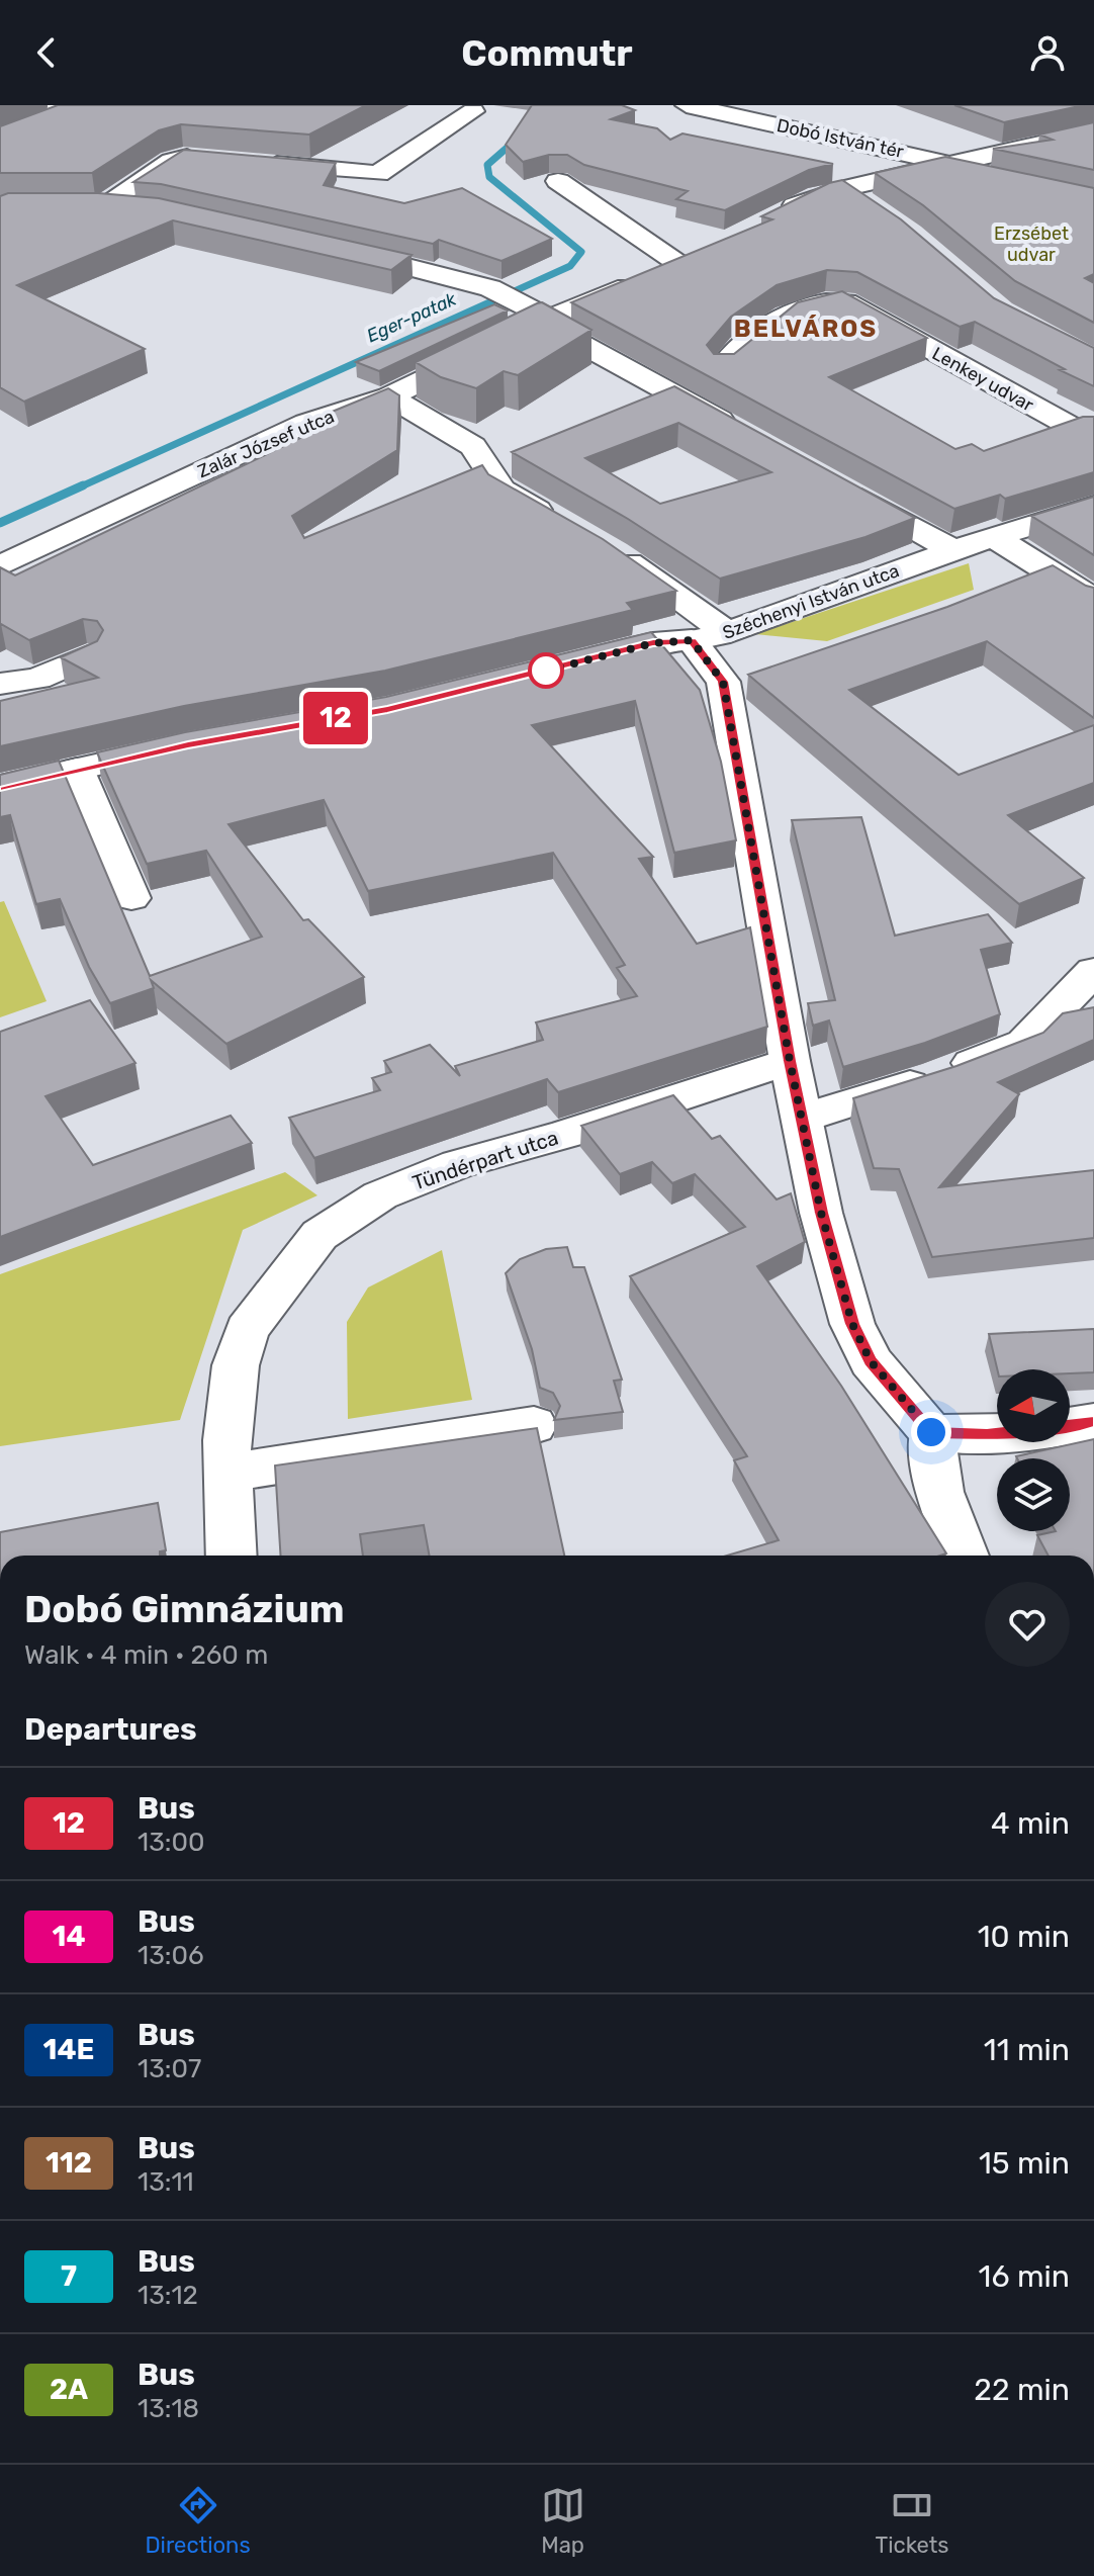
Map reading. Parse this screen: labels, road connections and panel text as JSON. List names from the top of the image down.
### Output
{
  "streets": {
    "street": [
      "Dobó István tér",
      "Lenkey udvar",
      "Zalár József utca",
      "Széchenyi István utca",
      "Tündérpart utca"
    ]
  },
  "districts": ["BELVÁROS"],
  "water": ["Eger-patak"],
  "parks": ["Erzsébet udvar"],
  "lines": ["bus line 12"],
  "north": "left",
  "page": {
    "header": "Commutr",
    "on_map": "12",
    "heading": [
      ["Dobó Gimnázium", "Walk · 4 min · 260 m"],
      "Departures"
    ],
    "list": [
      {
        "mark": "12",
        "name": "Bus",
        "note": "13:00",
        "value": "4 min"
      },
      {
        "mark": "14",
        "name": "Bus",
        "note": "13:06",
        "value": "10 min"
      },
      {
        "mark": "14E",
        "name": "Bus",
        "note": "13:07",
        "value": "11 min"
      },
      {
        "mark": "112",
        "name": "Bus",
        "note": "13:11",
        "value": "15 min"
      },
      {
        "mark": "7",
        "name": "Bus",
        "note": "13:12",
        "value": "16 min"
      },
      {
        "mark": "2A",
        "name": "Bus",
        "note": "13:18",
        "value": "22 min"
      }
    ],
    "tabs": ["Directions", "Map", "Tickets"]
  }
}
